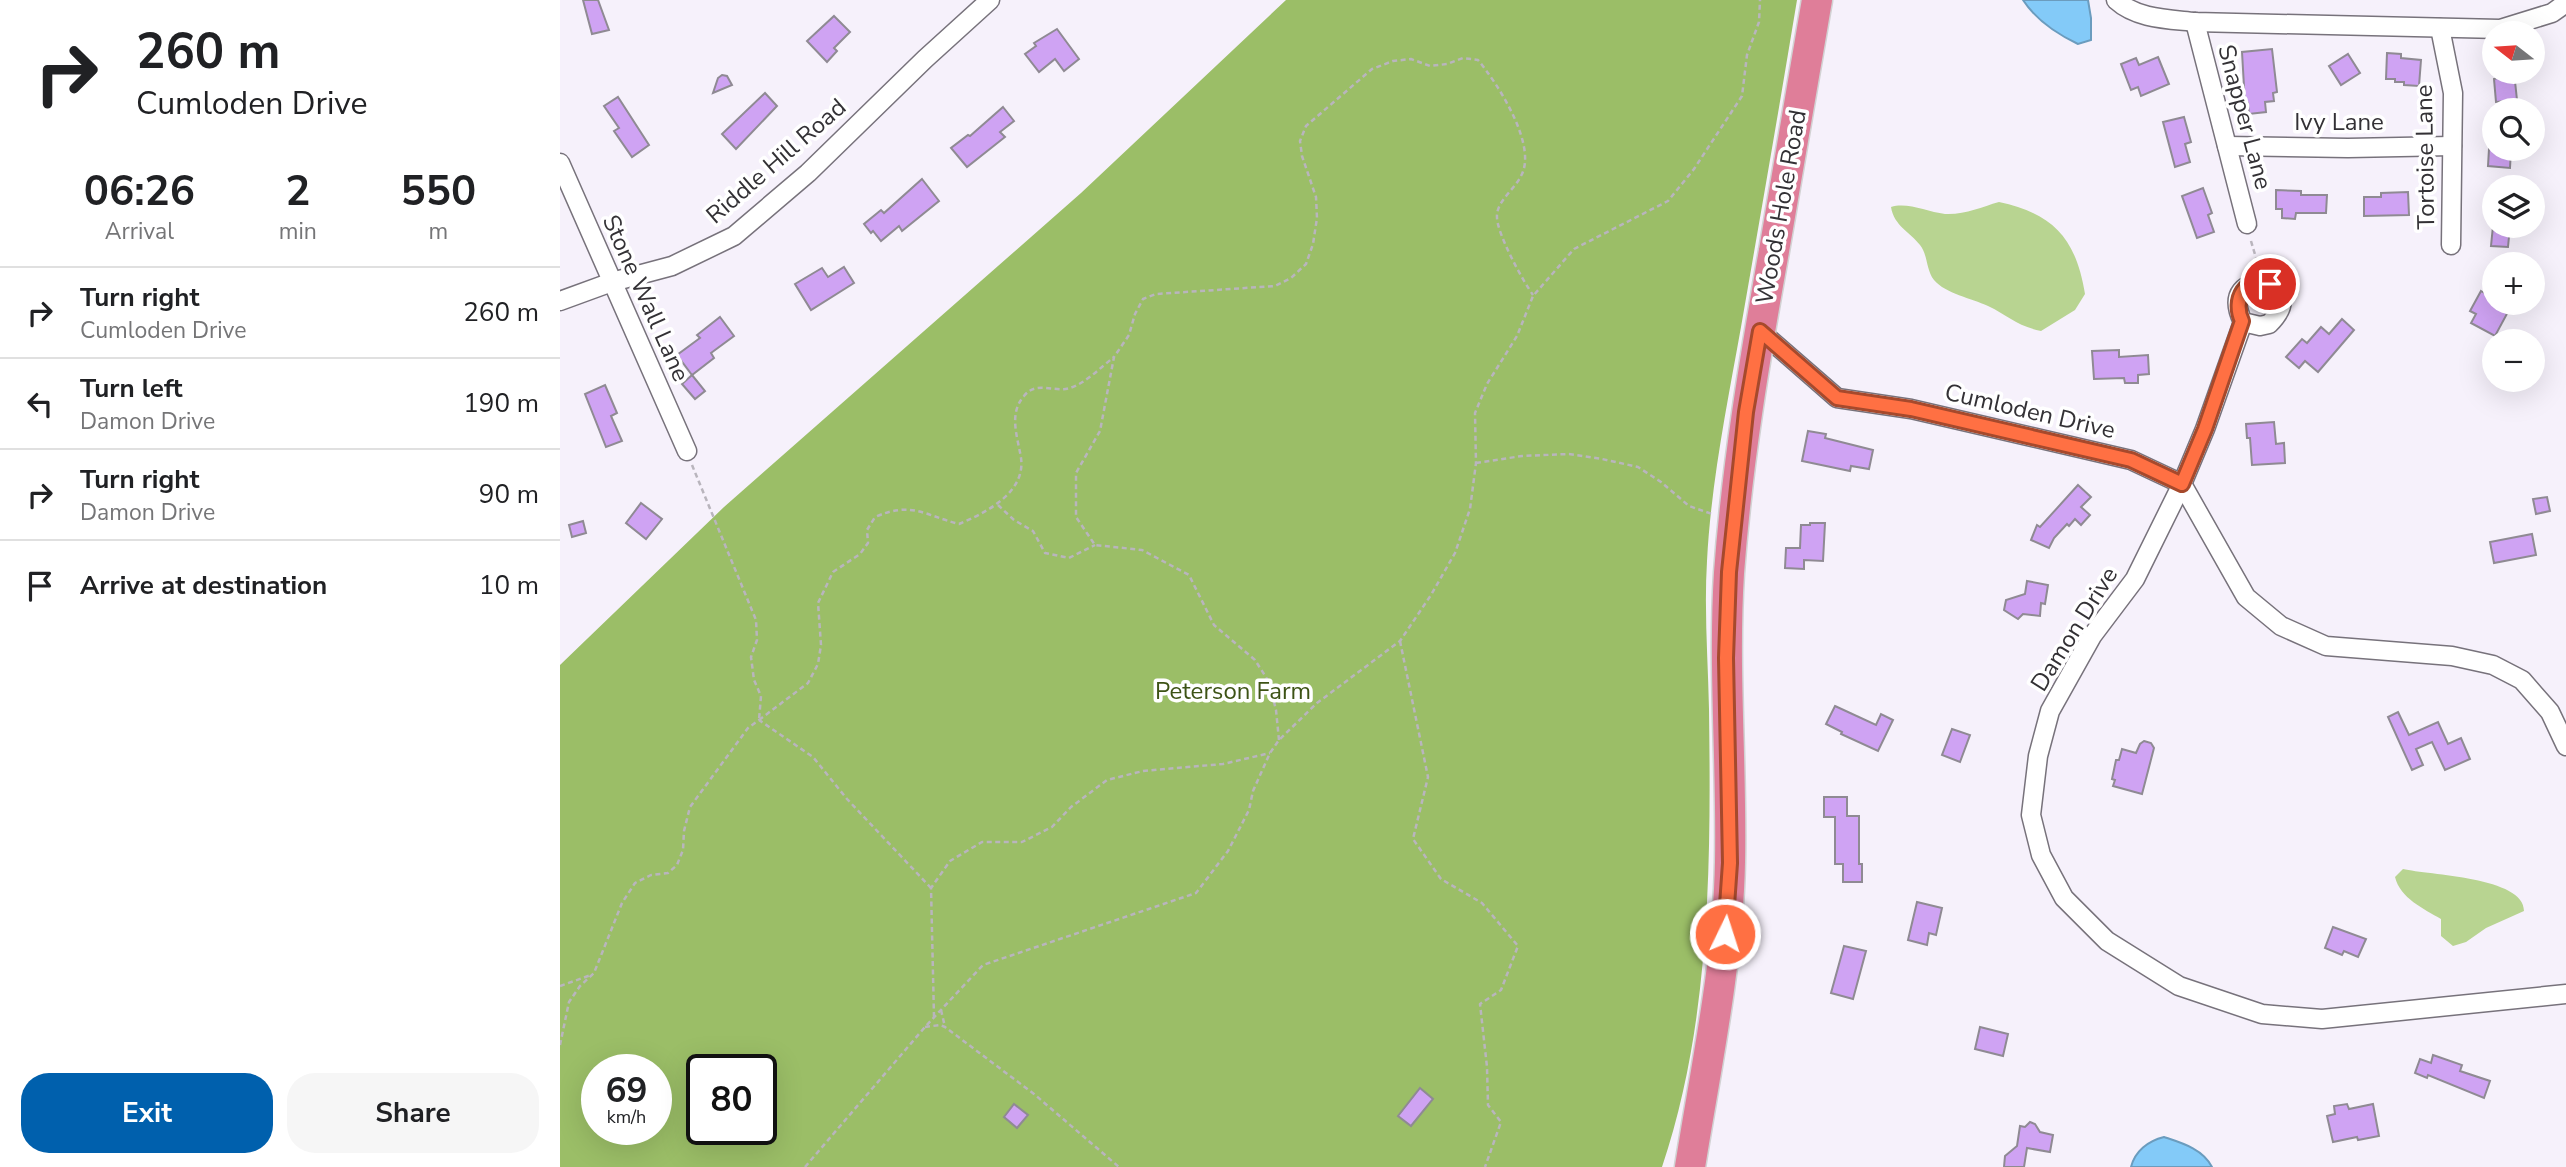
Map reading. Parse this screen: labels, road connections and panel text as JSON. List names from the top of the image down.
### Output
{
  "streets": {
    "highway": ["Woods Hole Road"],
    "street": [
      "Snapper Lane",
      "Ivy Lane",
      "Tortoise Lane",
      "Riddle Hill Road",
      "Stone Wall Lane",
      "Cumloden Drive",
      "Damon Drive"
    ]
  },
  "crossings": [
    ["Snapper Lane", "Ivy Lane"],
    ["Ivy Lane", "Tortoise Lane"],
    ["Riddle Hill Road", "Stone Wall Lane"],
    ["Woods Hole Road", "Cumloden Drive"],
    ["Cumloden Drive", "Damon Drive"]
  ],
  "parks": ["Peterson Farm"],
  "north": "left",
  "page": {
    "turn": ["260 m", "Cumloden Drive"],
    "map_buttons": ["+", "−"],
    "eta": [
      "06:26",
      "Arrival",
      "2",
      "min",
      "550",
      "m"
    ],
    "list": [
      {
        "name": "Turn right",
        "note": "Cumloden Drive",
        "value": "260 m"
      },
      {
        "name": "Turn left",
        "note": "Damon Drive",
        "value": "190 m"
      },
      {
        "name": "Turn right",
        "note": "Damon Drive",
        "value": "90 m"
      },
      {
        "name": "Arrive at destination",
        "value": "10 m"
      }
    ],
    "speed": "69 km/h",
    "limit": "80",
    "buttons": ["Exit", "Share"]
  }
}
